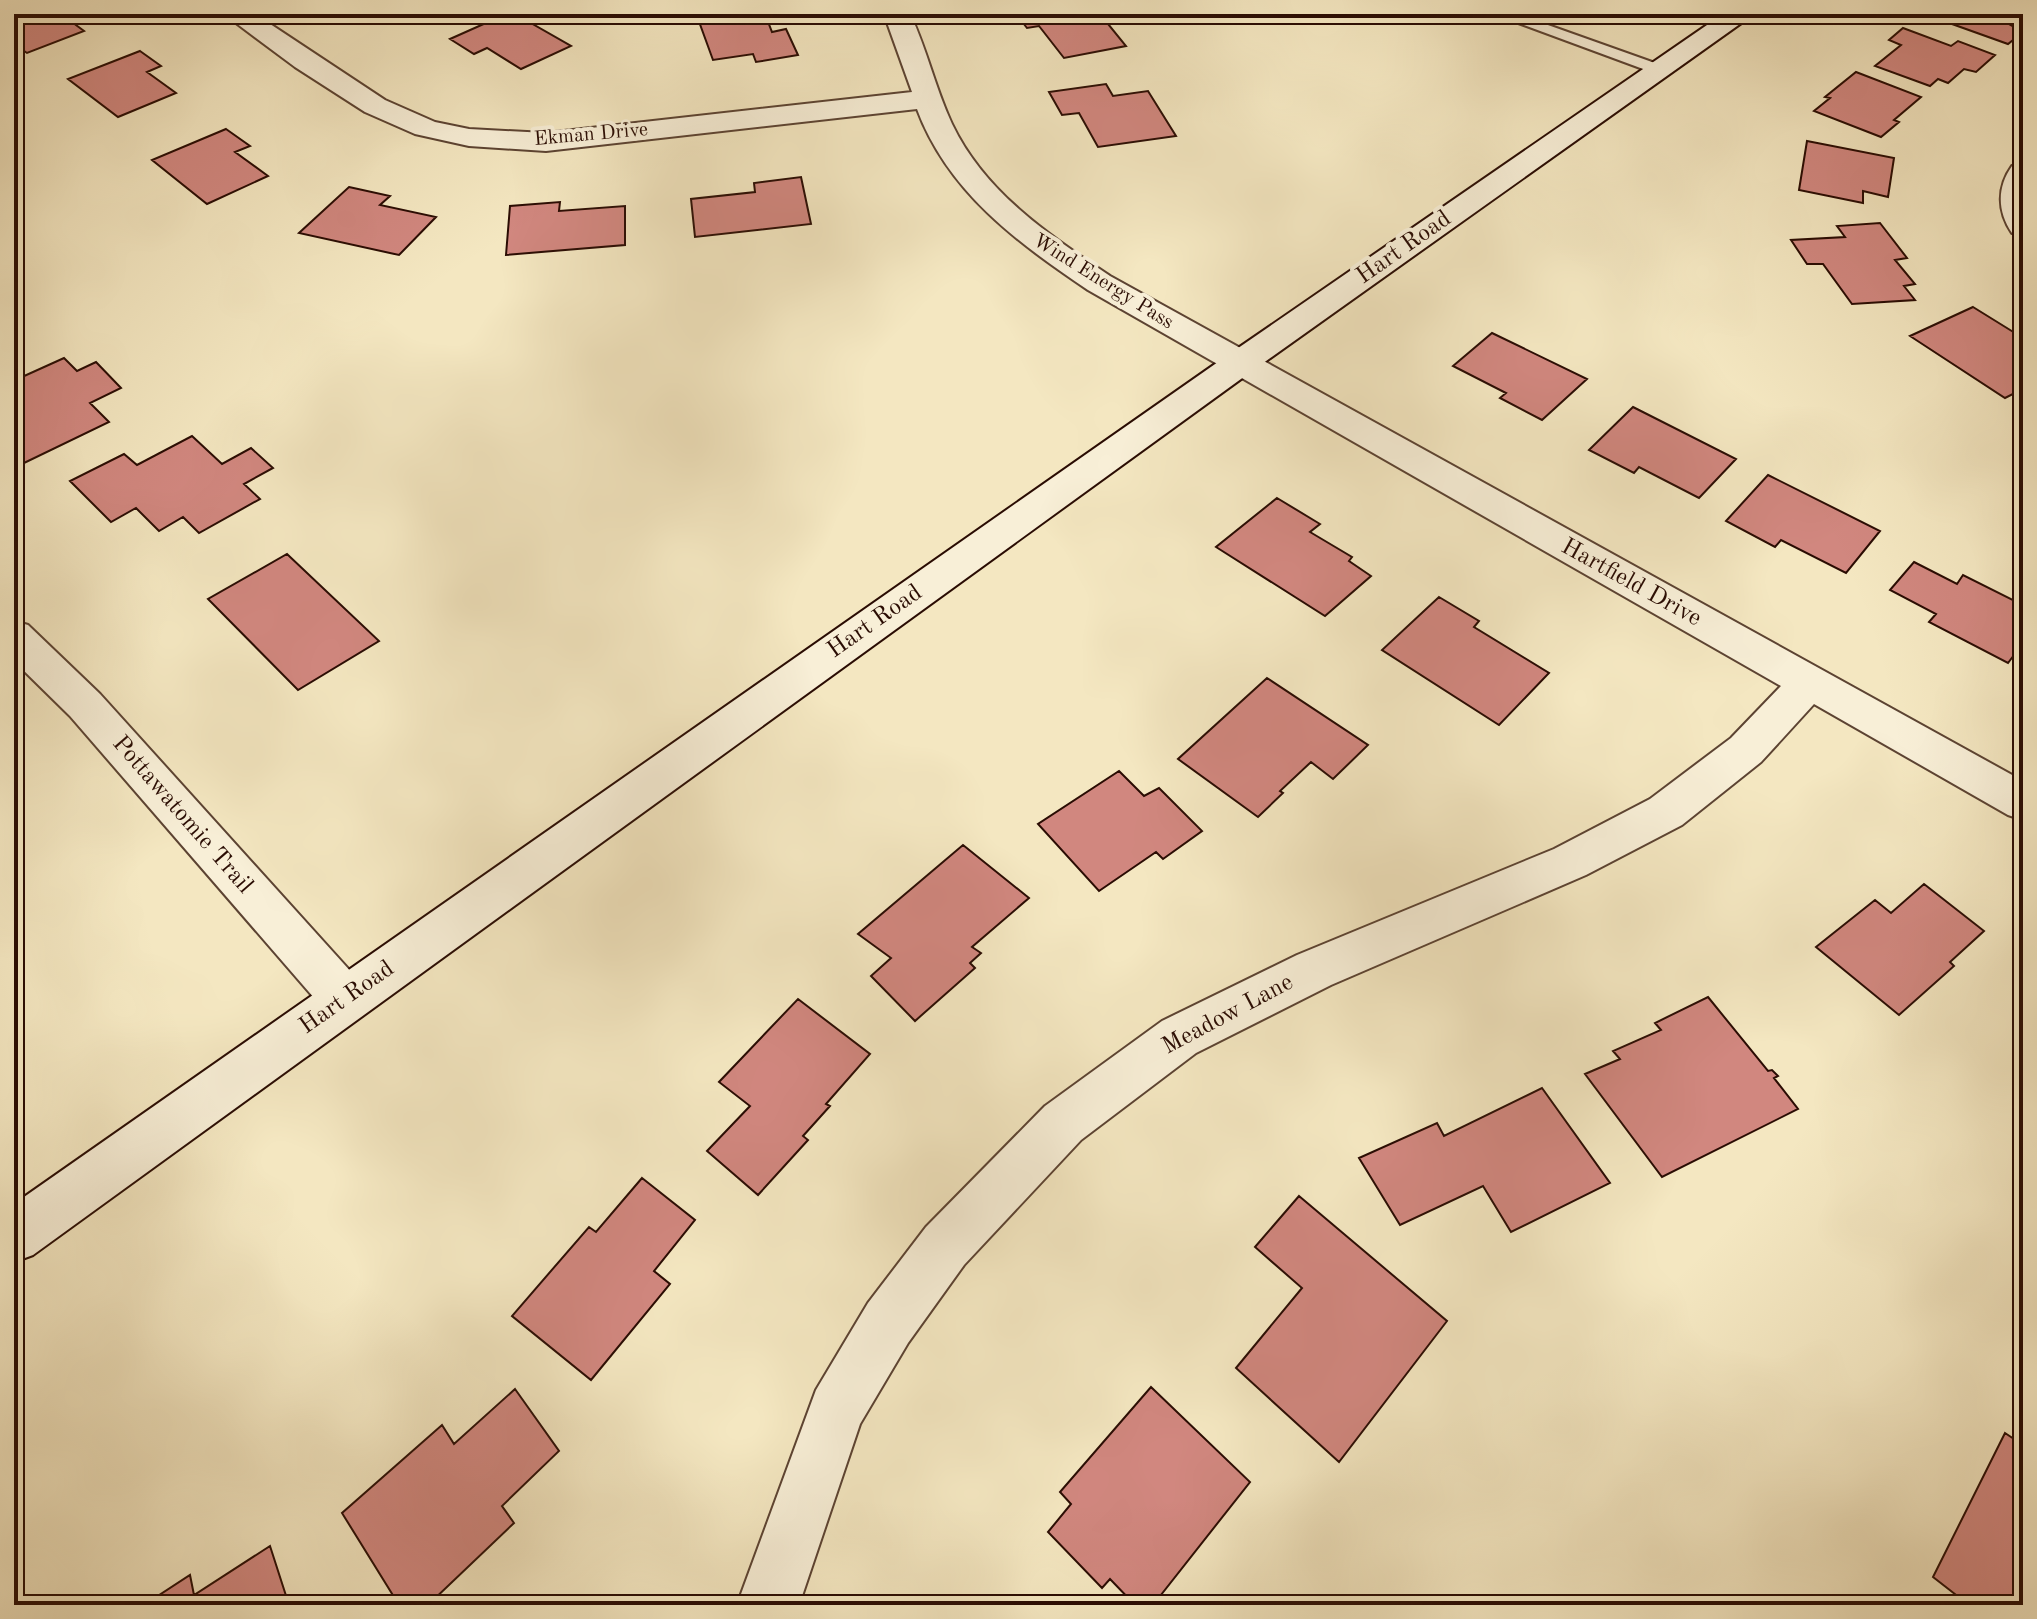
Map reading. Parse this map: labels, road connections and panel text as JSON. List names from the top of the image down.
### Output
{
  "streets": {
    "street": [
      "Ekman Drive",
      "Hart Road",
      "Wind Energy Pass",
      "Hartfield Drive",
      "Pottawatomie Trail",
      "Meadow Lane"
    ]
  },
  "crossings": [
    ["Ekman Drive", "Wind Energy Pass"],
    ["Hart Road", "Wind Energy Pass"],
    ["Hart Road", "Hartfield Drive"],
    ["Hart Road", "Pottawatomie Trail"],
    ["Wind Energy Pass", "Hartfield Drive"],
    ["Hartfield Drive", "Meadow Lane"]
  ]
}
